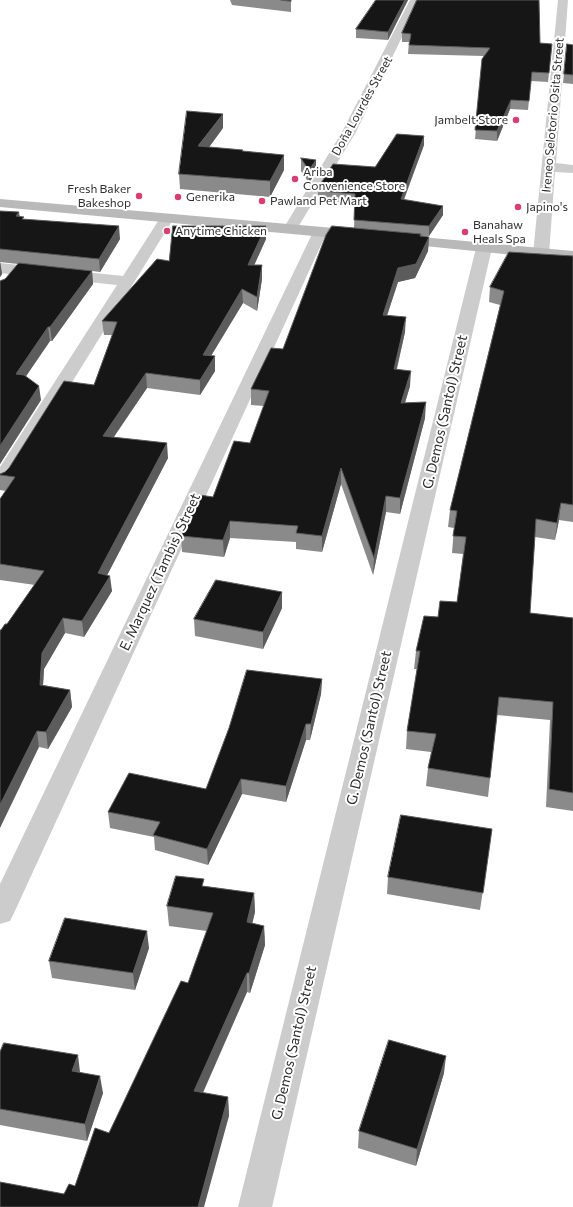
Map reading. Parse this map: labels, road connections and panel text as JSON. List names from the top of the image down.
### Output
{
  "streets": {
    "street": [
      "Doña Lourdes Street",
      "Ireneo Selotorio Osita Street",
      "G. Demos (Santol) Street",
      "E. Marquez (Tambis) Street"
    ]
  },
  "places": [
    "Jambelt Store",
    "Ariba Convenience Store",
    "Fresh Baker Bakeshop",
    "Generika",
    "Pawland Pet Mart",
    "Japino's",
    "Anytime Chicken",
    "Banahaw Heals Spa"
  ]
}
